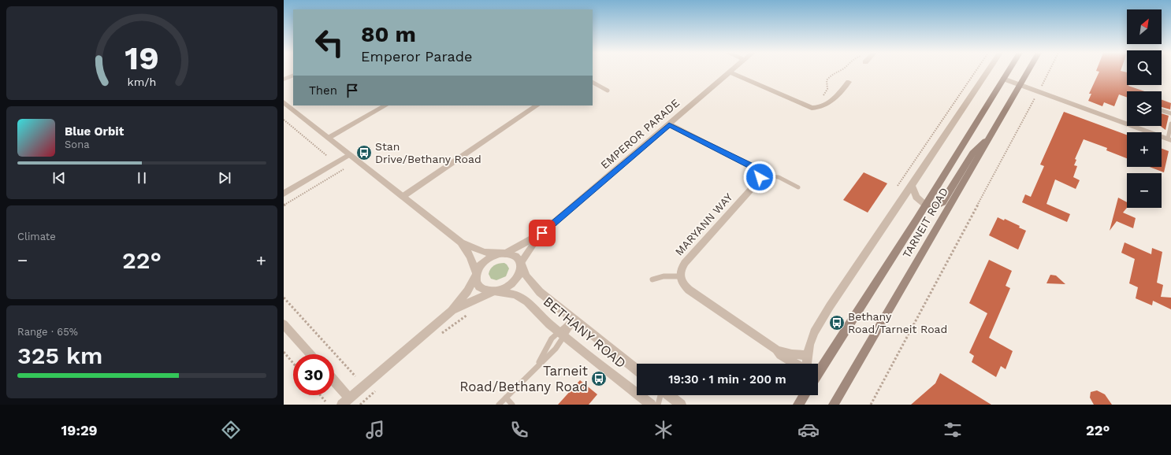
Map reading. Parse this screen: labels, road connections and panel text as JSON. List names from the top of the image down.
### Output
{
  "streets": {
    "main road": ["TARNEIT ROAD"],
    "street": ["EMPEROR PARADE", "MARYANN WAY", "BETHANY ROAD"]
  },
  "crossings": [
    ["EMPEROR PARADE", "BETHANY ROAD"]
  ],
  "places": {
    "bus stop": ["Stan Drive/Bethany Road", "Bethany Road/Tarneit Road", "Tarneit Road/Bethany Road"]
  },
  "north": "top right",
  "page": {
    "map_buttons": ["+", "−"],
    "turn": ["80 m", "Emperor Parade"],
    "then": "Then",
    "song": ["Blue Orbit", "Sona"],
    "tile": [
      "Climate",
      ["Range · 65%", "325 km"]
    ],
    "heat": ["−", "22°", "+"],
    "limit": "30",
    "trip": "19:30 · 1 min · 200 m",
    "tabs": ["19:29", "22°"],
    "gauge": ["19", "km/h"]
  }
}
